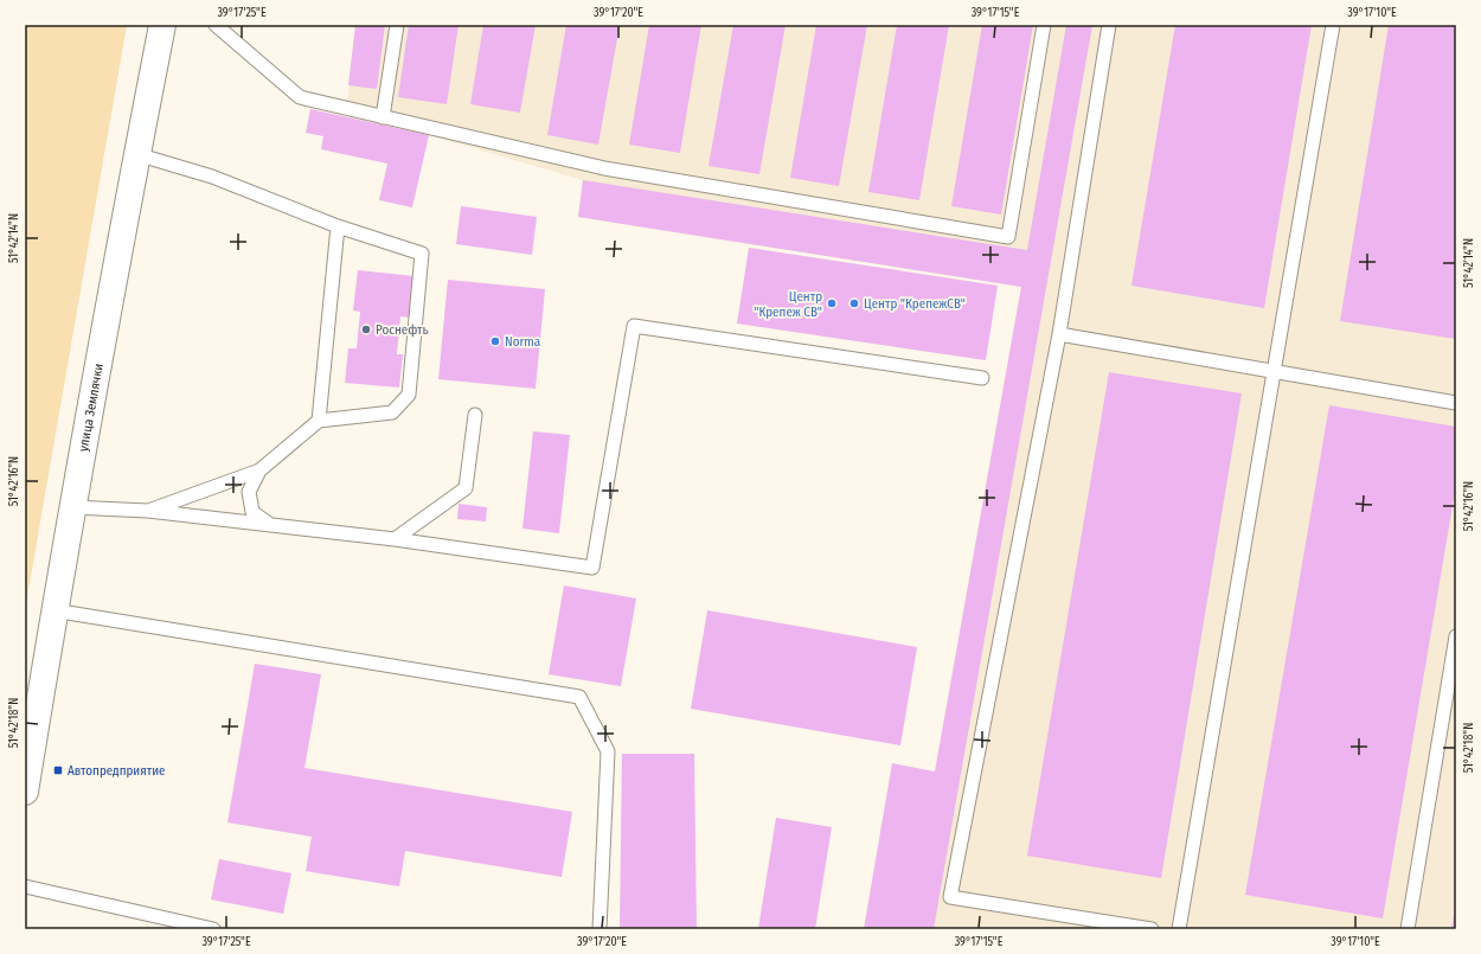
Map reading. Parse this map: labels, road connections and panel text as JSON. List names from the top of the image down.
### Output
{
  "streets": {
    "street": ["улица Землячки"]
  },
  "places": {
    "other": [
      "Центр \"Крепеж СВ\"",
      "Центр \"КрепежСВ\"",
      "Роснефть",
      "Norma"
    ],
    "transit": ["Автопредприятие"]
  },
  "coordinates": [
    "39°17'25\"E",
    "39°17'20\"E",
    "39°17'15\"E",
    "39°17'10\"E",
    "51°42'14\"N",
    "51°42'16\"N",
    "51°42'18\"N"
  ]
}
